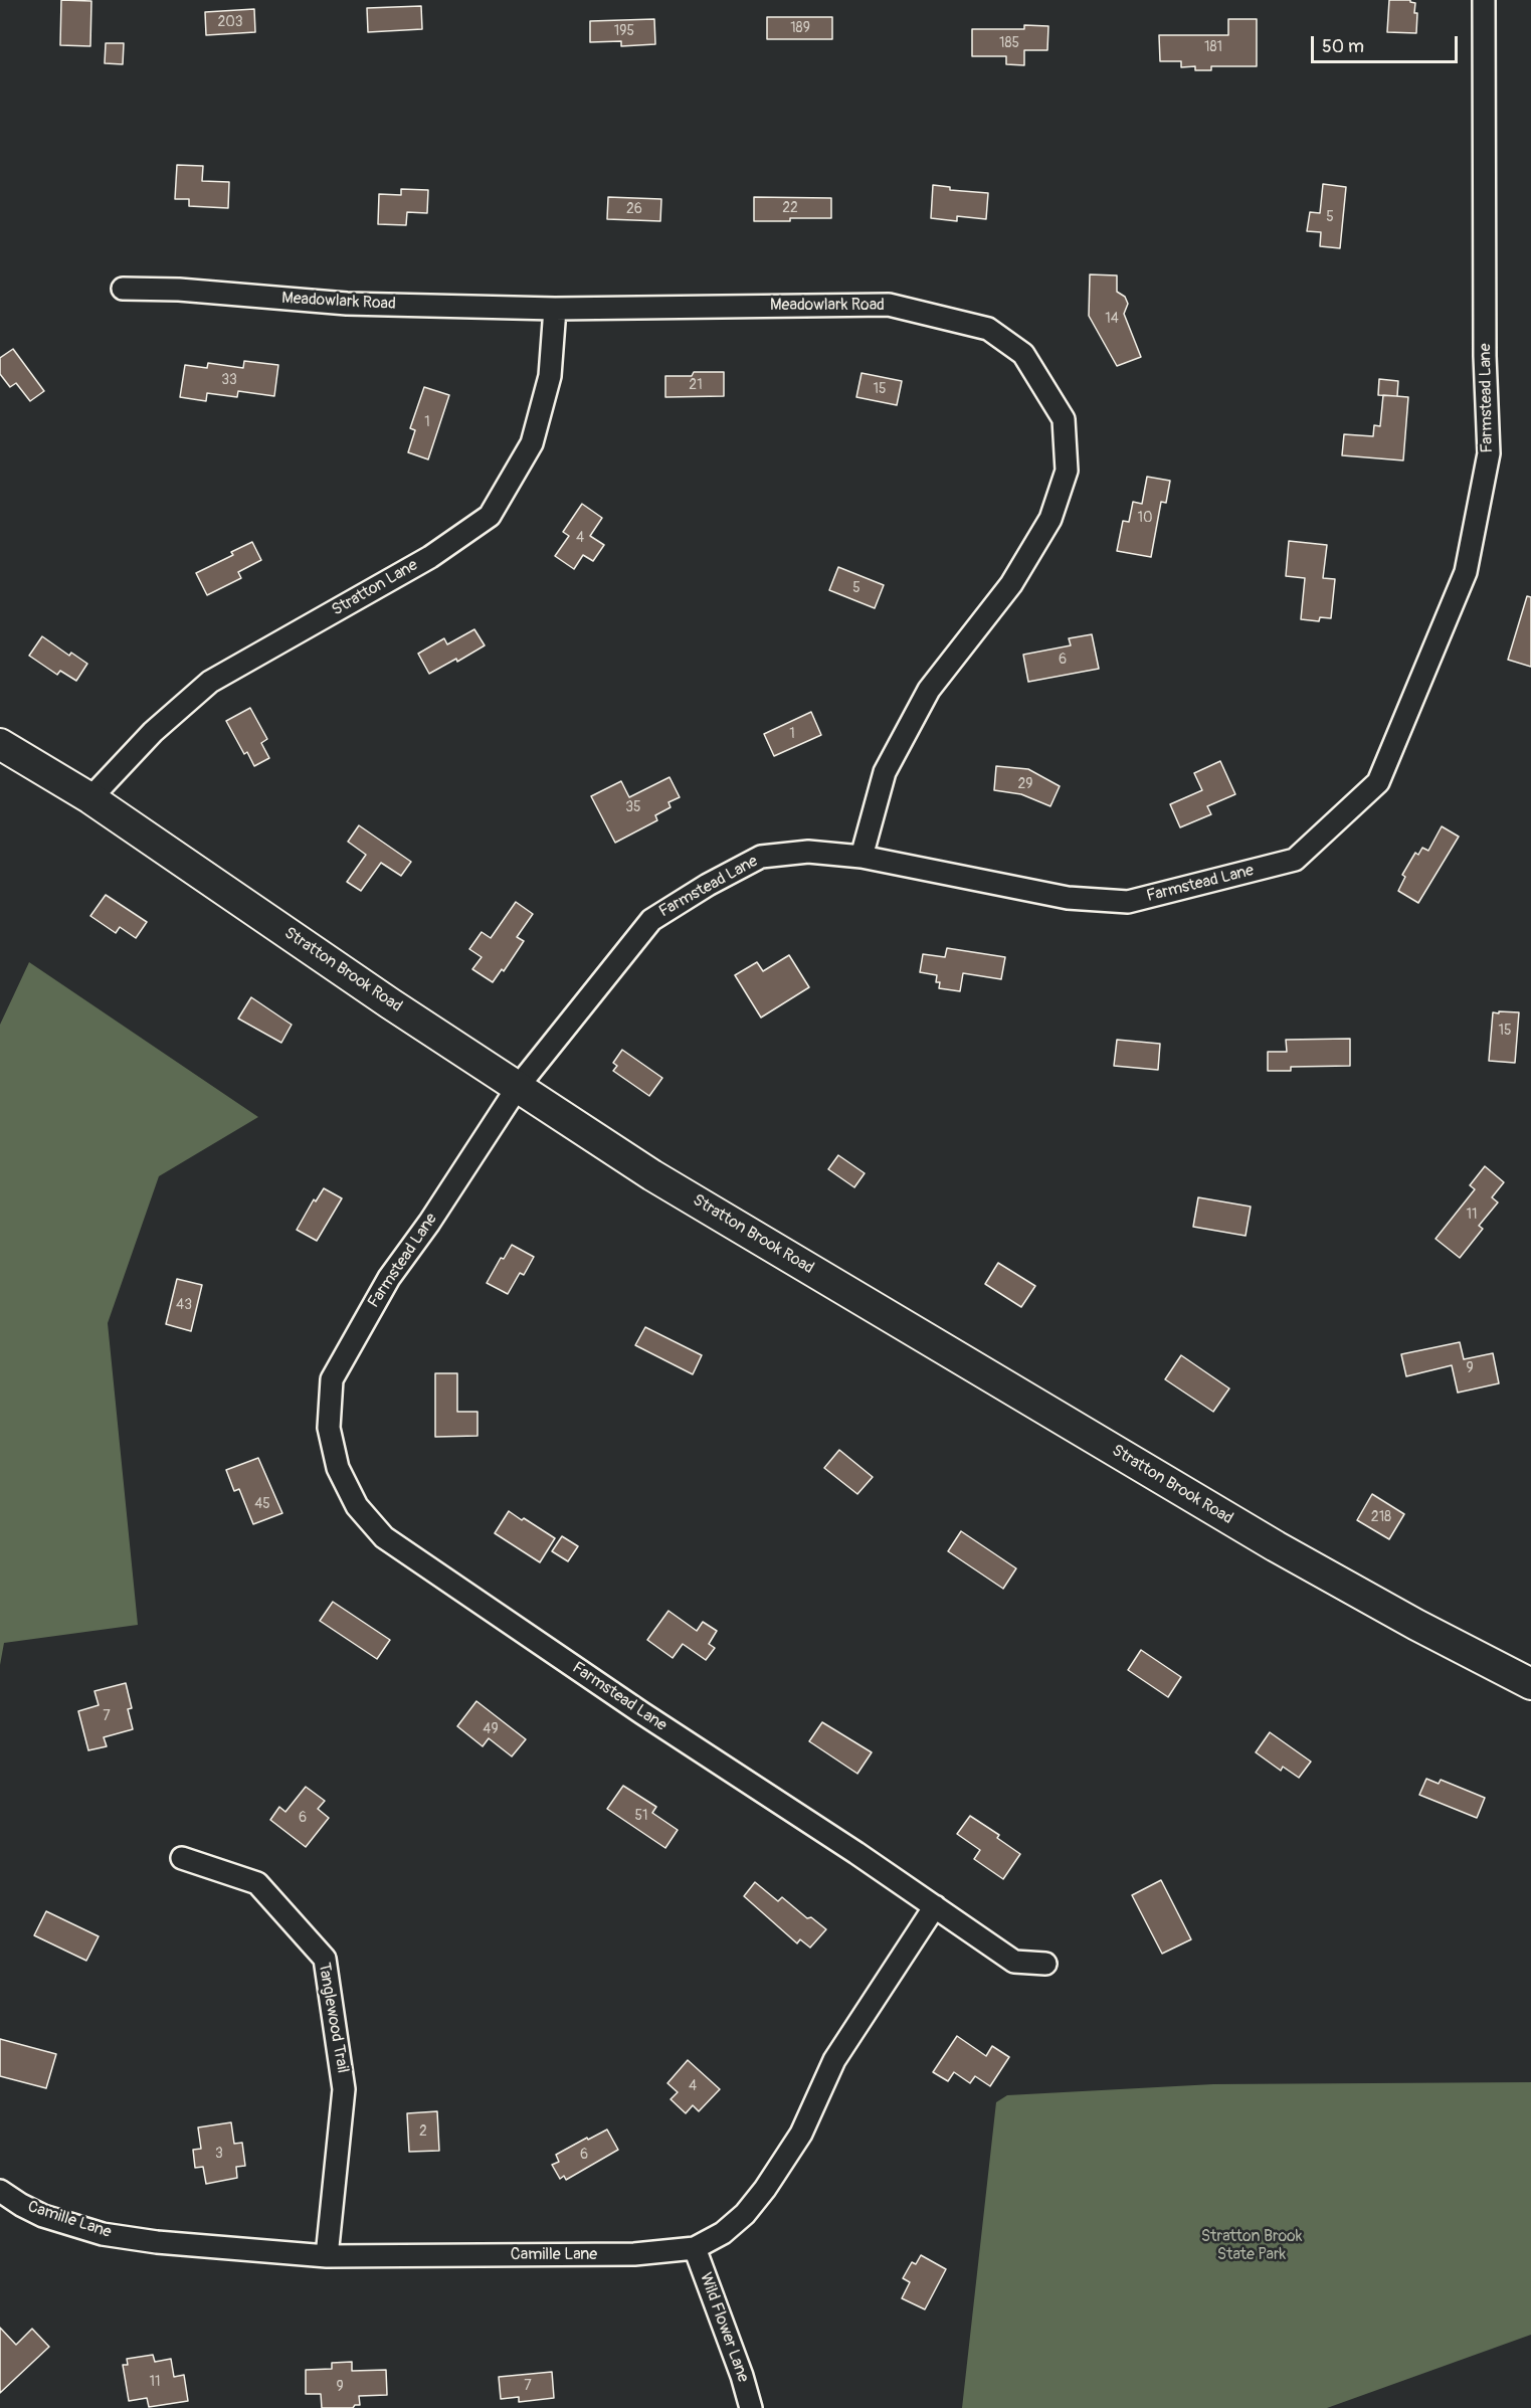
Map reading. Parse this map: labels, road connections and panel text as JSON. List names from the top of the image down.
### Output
{
  "streets": {
    "street": [
      "Meadowlark Road",
      "Farmstead Lane",
      "Stratton Lane",
      "Stratton Brook Road",
      "Tanglewood Trail",
      "Camille Lane",
      "Wild Flower Lane"
    ]
  },
  "crossings": [
    ["Meadowlark Road", "Farmstead Lane"],
    ["Meadowlark Road", "Stratton Lane"],
    ["Farmstead Lane", "Stratton Brook Road"],
    ["Farmstead Lane", "Camille Lane"],
    ["Stratton Lane", "Stratton Brook Road"],
    ["Tanglewood Trail", "Camille Lane"],
    ["Camille Lane", "Wild Flower Lane"]
  ],
  "parks": ["Stratton Brook State Park"],
  "house_numbers": [
    "203",
    "189",
    "195",
    "185",
    "181",
    "22",
    "26",
    "5",
    "14",
    "33",
    "21",
    "15",
    "1",
    "10",
    "4",
    "5",
    "6",
    "1",
    "29",
    "35",
    "15",
    "11",
    "43",
    "9",
    "45",
    "218",
    "7",
    "49",
    "51",
    "6",
    "4",
    "2",
    "3",
    "6",
    "11",
    "7",
    "9"
  ],
  "scale_bar": "50 m"
}
